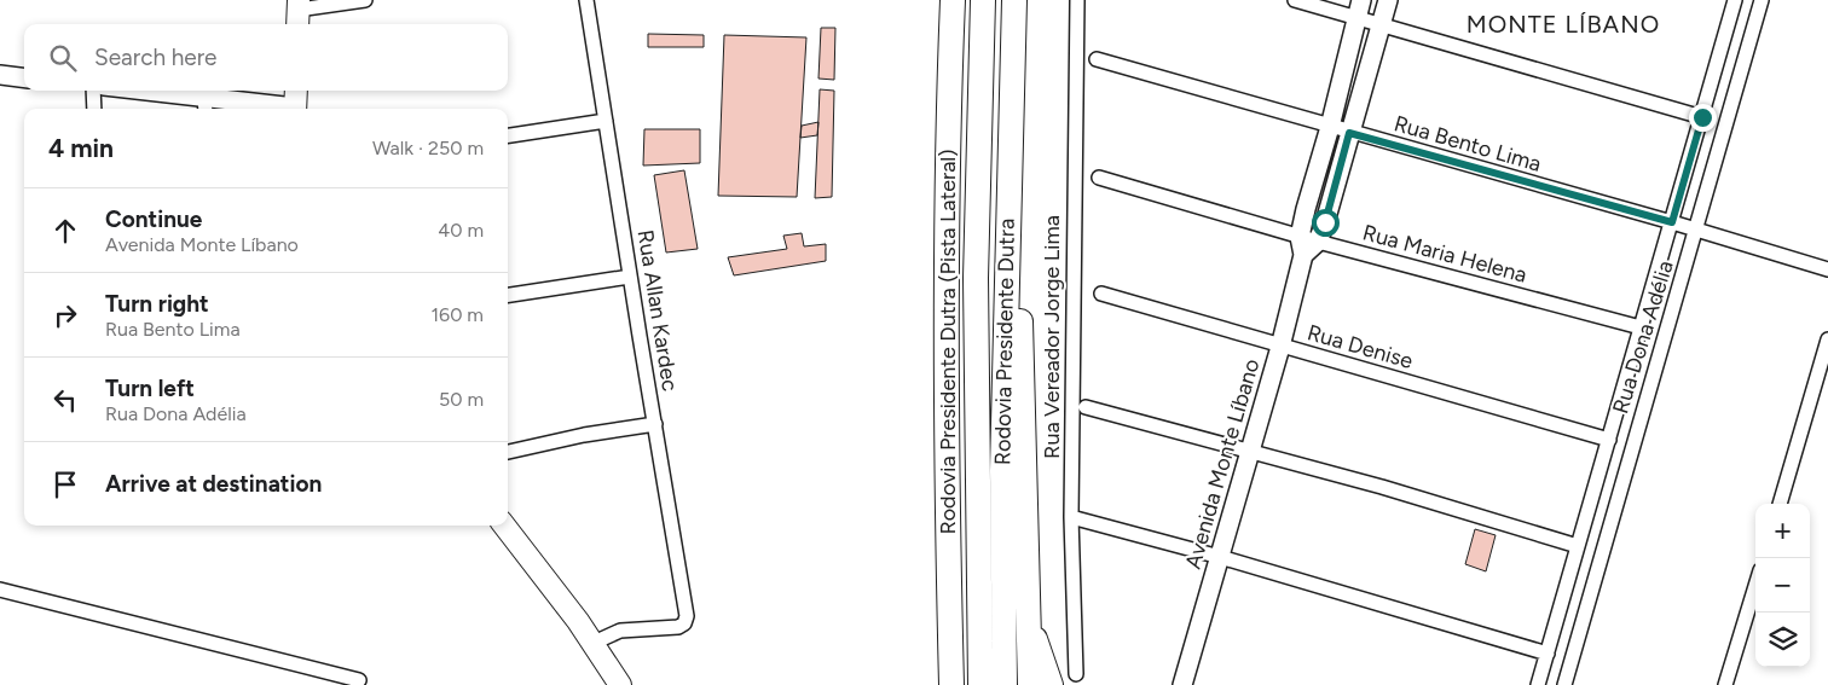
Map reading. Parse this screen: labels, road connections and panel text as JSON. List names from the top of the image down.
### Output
{
  "streets": {
    "highway": ["Rodovia Presidente Dutra (Pista Lateral)", "Rodovia Presidente Dutra"],
    "street": [
      "Rua Bento Lima",
      "Rua Maria Helena",
      "Rua Allan Kardec",
      "Rua Vereador Jorge Lima",
      "Rua Dona Adélia",
      "Rua Denise",
      "Avenida Monte Líbano"
    ]
  },
  "crossings": [
    ["Rua Bento Lima", "Rua Dona Adélia"],
    ["Rua Bento Lima", "Avenida Monte Líbano"],
    ["Rua Maria Helena", "Rua Dona Adélia"],
    ["Rua Maria Helena", "Avenida Monte Líbano"],
    ["Rua Dona Adélia", "Rua Denise"],
    ["Rua Denise", "Avenida Monte Líbano"]
  ],
  "districts": ["MONTE LÍBANO"],
  "page": {
    "search": "Search here",
    "heading": ["4 min", "Walk · 250 m"],
    "list": [
      ["Continue", "Avenida Monte Líbano", "40 m"],
      ["Turn right", "Rua Bento Lima", "160 m"],
      ["Turn left", "Rua Dona Adélia", "50 m"],
      "Arrive at destination"
    ],
    "map_buttons": ["+", "−"]
  }
}
